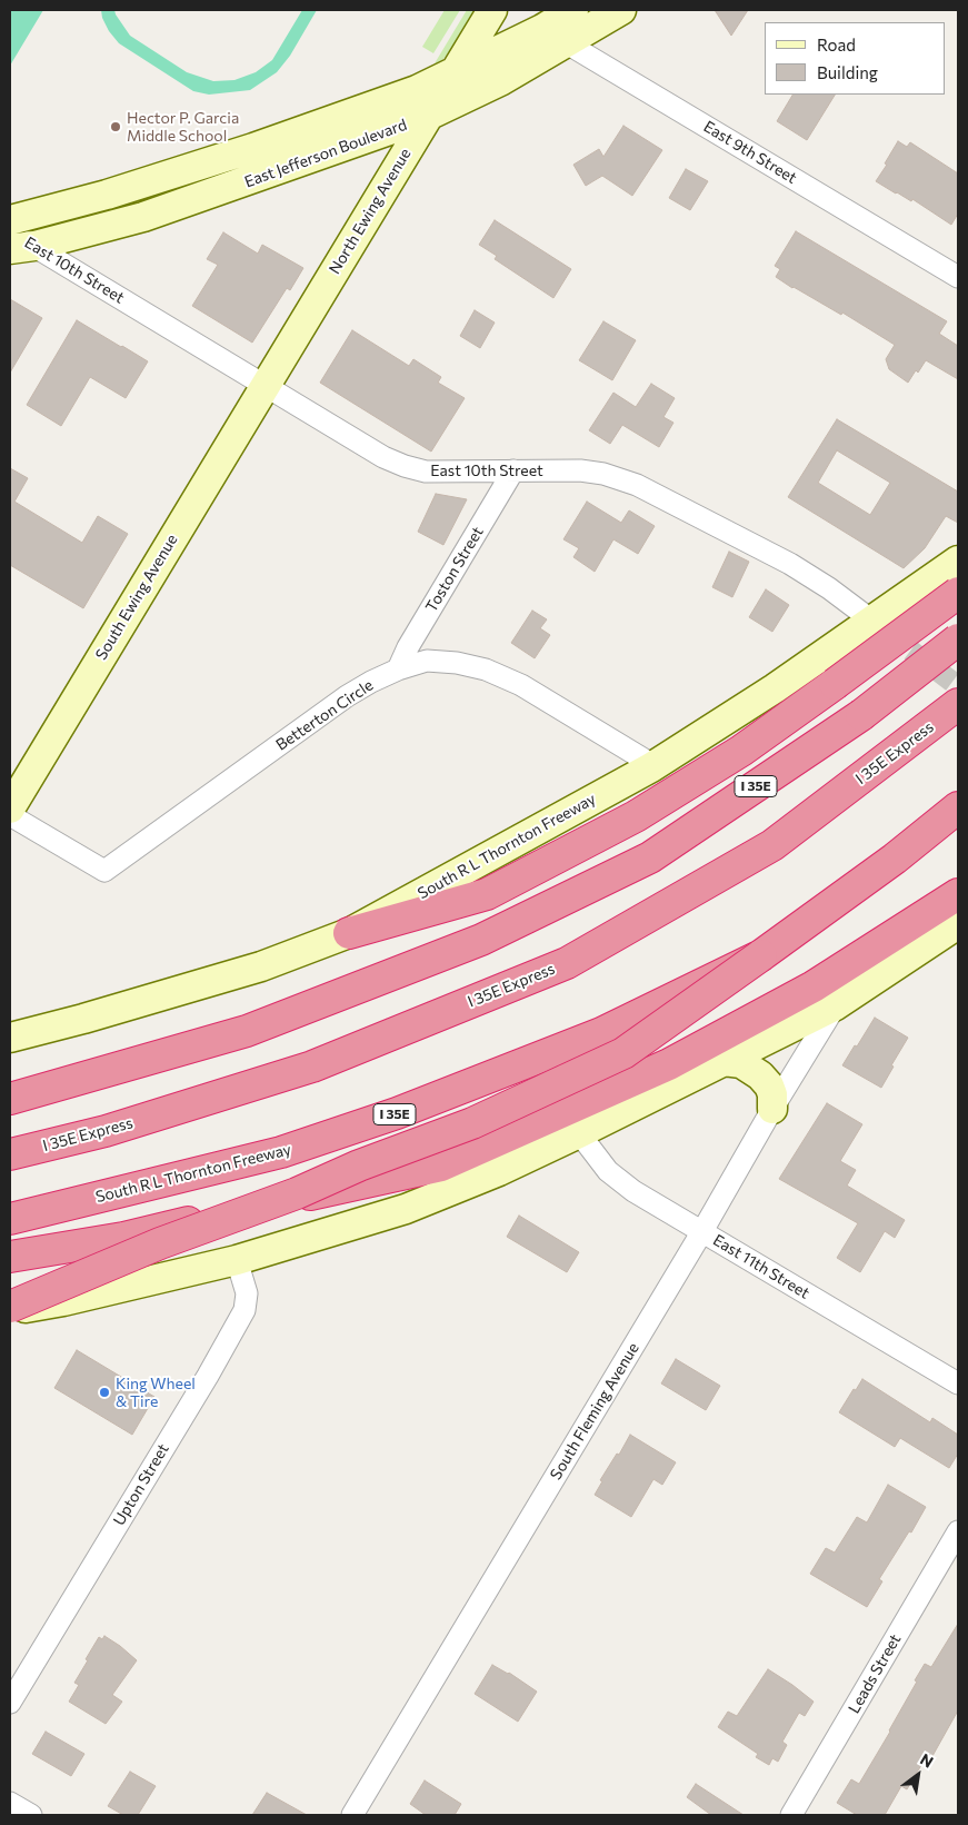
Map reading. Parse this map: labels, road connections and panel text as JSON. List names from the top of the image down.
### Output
{
  "streets": {
    "highway": ["I 35E Express", "I 35E", "South R L Thornton Freeway"],
    "main road": ["East Jefferson Boulevard", "North Ewing Avenue", "South Ewing Avenue"],
    "street": [
      "East 9th Street",
      "East 10th Street",
      "Toston Street",
      "Betterton Circle",
      "East 11th Street",
      "South Fleming Avenue",
      "Upton Street",
      "Leads Street"
    ]
  },
  "crossings": [
    ["East 9th Street", "East Jefferson Boulevard"],
    ["East Jefferson Boulevard", "North Ewing Avenue"],
    ["East Jefferson Boulevard", "East 10th Street"],
    ["North Ewing Avenue", "East 10th Street"],
    ["North Ewing Avenue", "South Ewing Avenue"],
    ["East 10th Street", "Toston Street"],
    ["East 10th Street", "South Ewing Avenue"],
    ["East 10th Street", "South R L Thornton Freeway"],
    ["Toston Street", "Betterton Circle"],
    ["Betterton Circle", "South R L Thornton Freeway"],
    ["East 11th Street", "South Fleming Avenue"]
  ],
  "places": ["Hector P. Garcia Middle School", "King Wheel & Tire"],
  "legend": ["Road", "Building"],
  "north": "top right"
}
